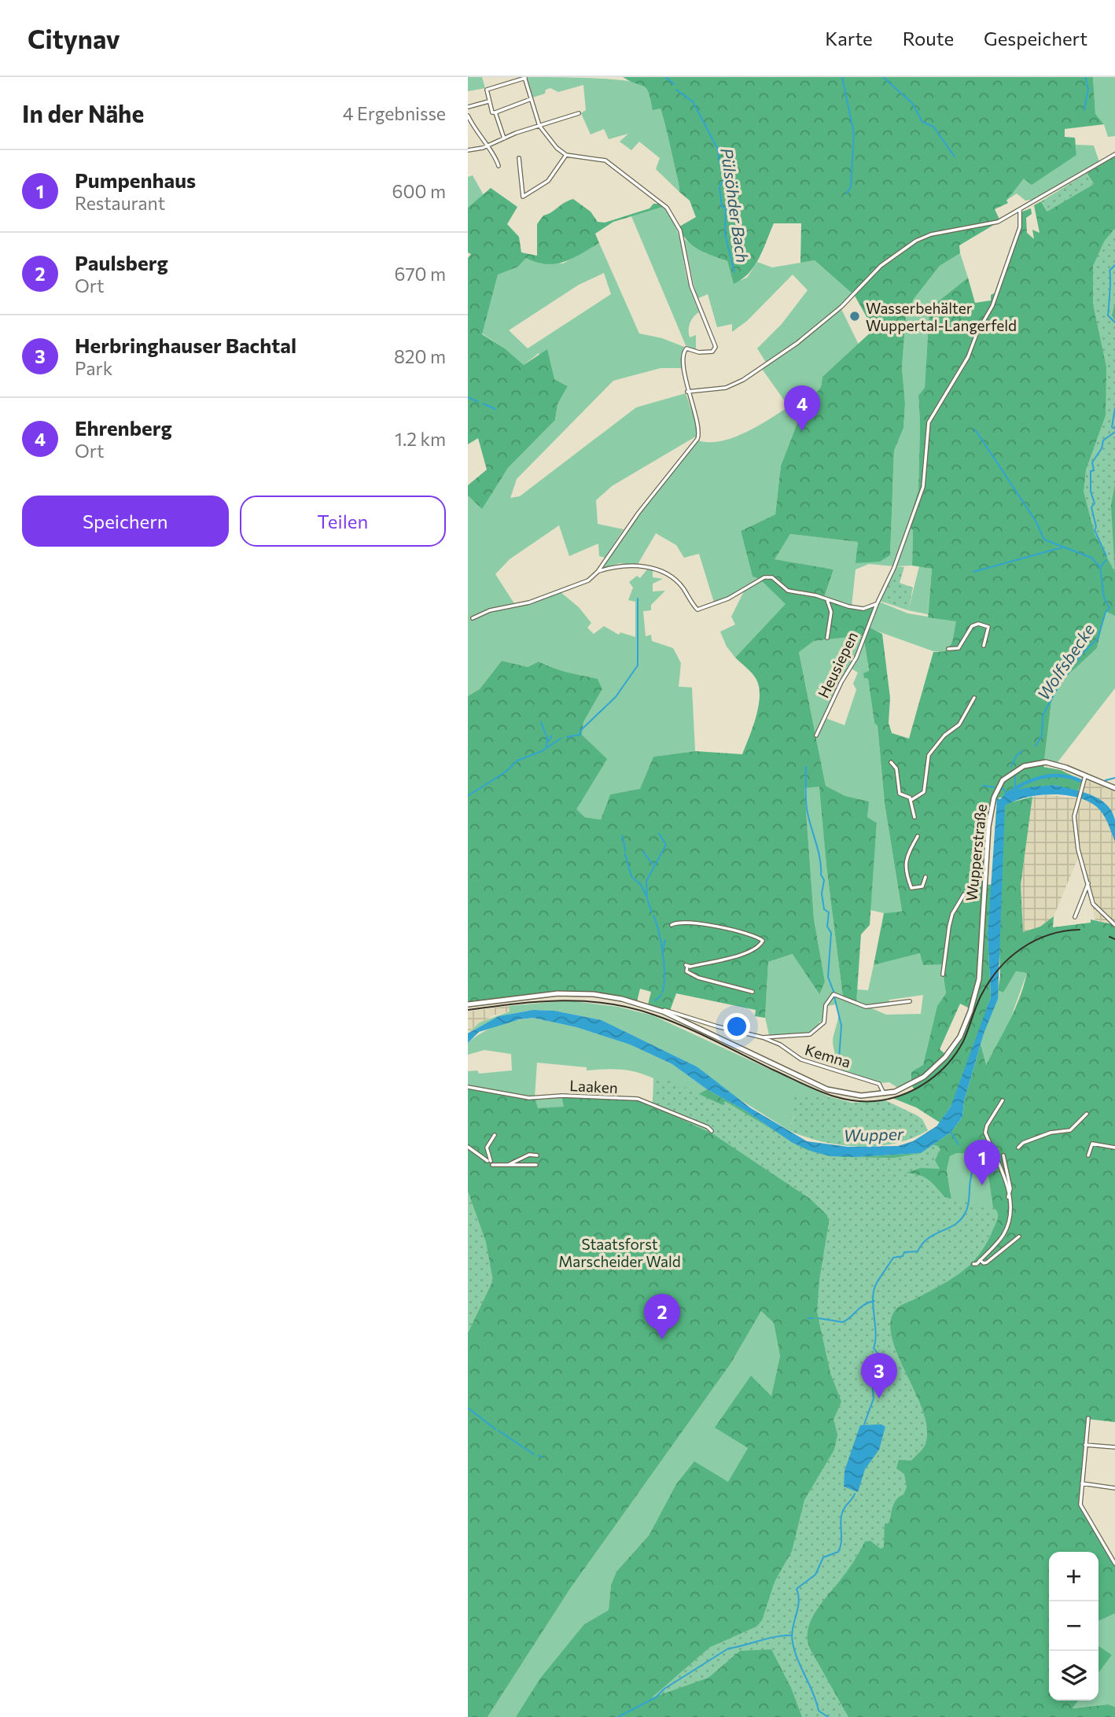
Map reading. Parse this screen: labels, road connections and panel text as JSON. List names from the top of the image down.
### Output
{
  "streets": {
    "main road": ["Wupperstraße"],
    "street": ["Heusiepen", "Kemna", "Laaken"]
  },
  "crossings": [
    ["Wupperstraße", "Kemna"]
  ],
  "water": ["Pülsöhder Bach", "Wolfsbecke", "Wupper"],
  "parks": ["Staatsforst Marscheider Wald"],
  "places": ["Wasserbehälter Wuppertal-Langerfeld"],
  "page": {
    "header": "Citynav",
    "nav": ["Karte", "Route", "Gespeichert"],
    "heading": ["In der Nähe", "4 Ergebnisse"],
    "list": [
      {
        "mark": "1",
        "name": "Pumpenhaus",
        "note": "Restaurant",
        "value": "600 m"
      },
      {
        "mark": "2",
        "name": "Paulsberg",
        "note": "Ort",
        "value": "670 m"
      },
      {
        "mark": "3",
        "name": "Herbringhauser Bachtal",
        "note": "Park",
        "value": "820 m"
      },
      {
        "mark": "4",
        "name": "Ehrenberg",
        "note": "Ort",
        "value": "1.2 km"
      }
    ],
    "pins": [
      "4",
      "1",
      "2",
      "3"
    ],
    "buttons": ["Speichern", "Teilen"],
    "map_buttons": ["+", "−"]
  }
}
